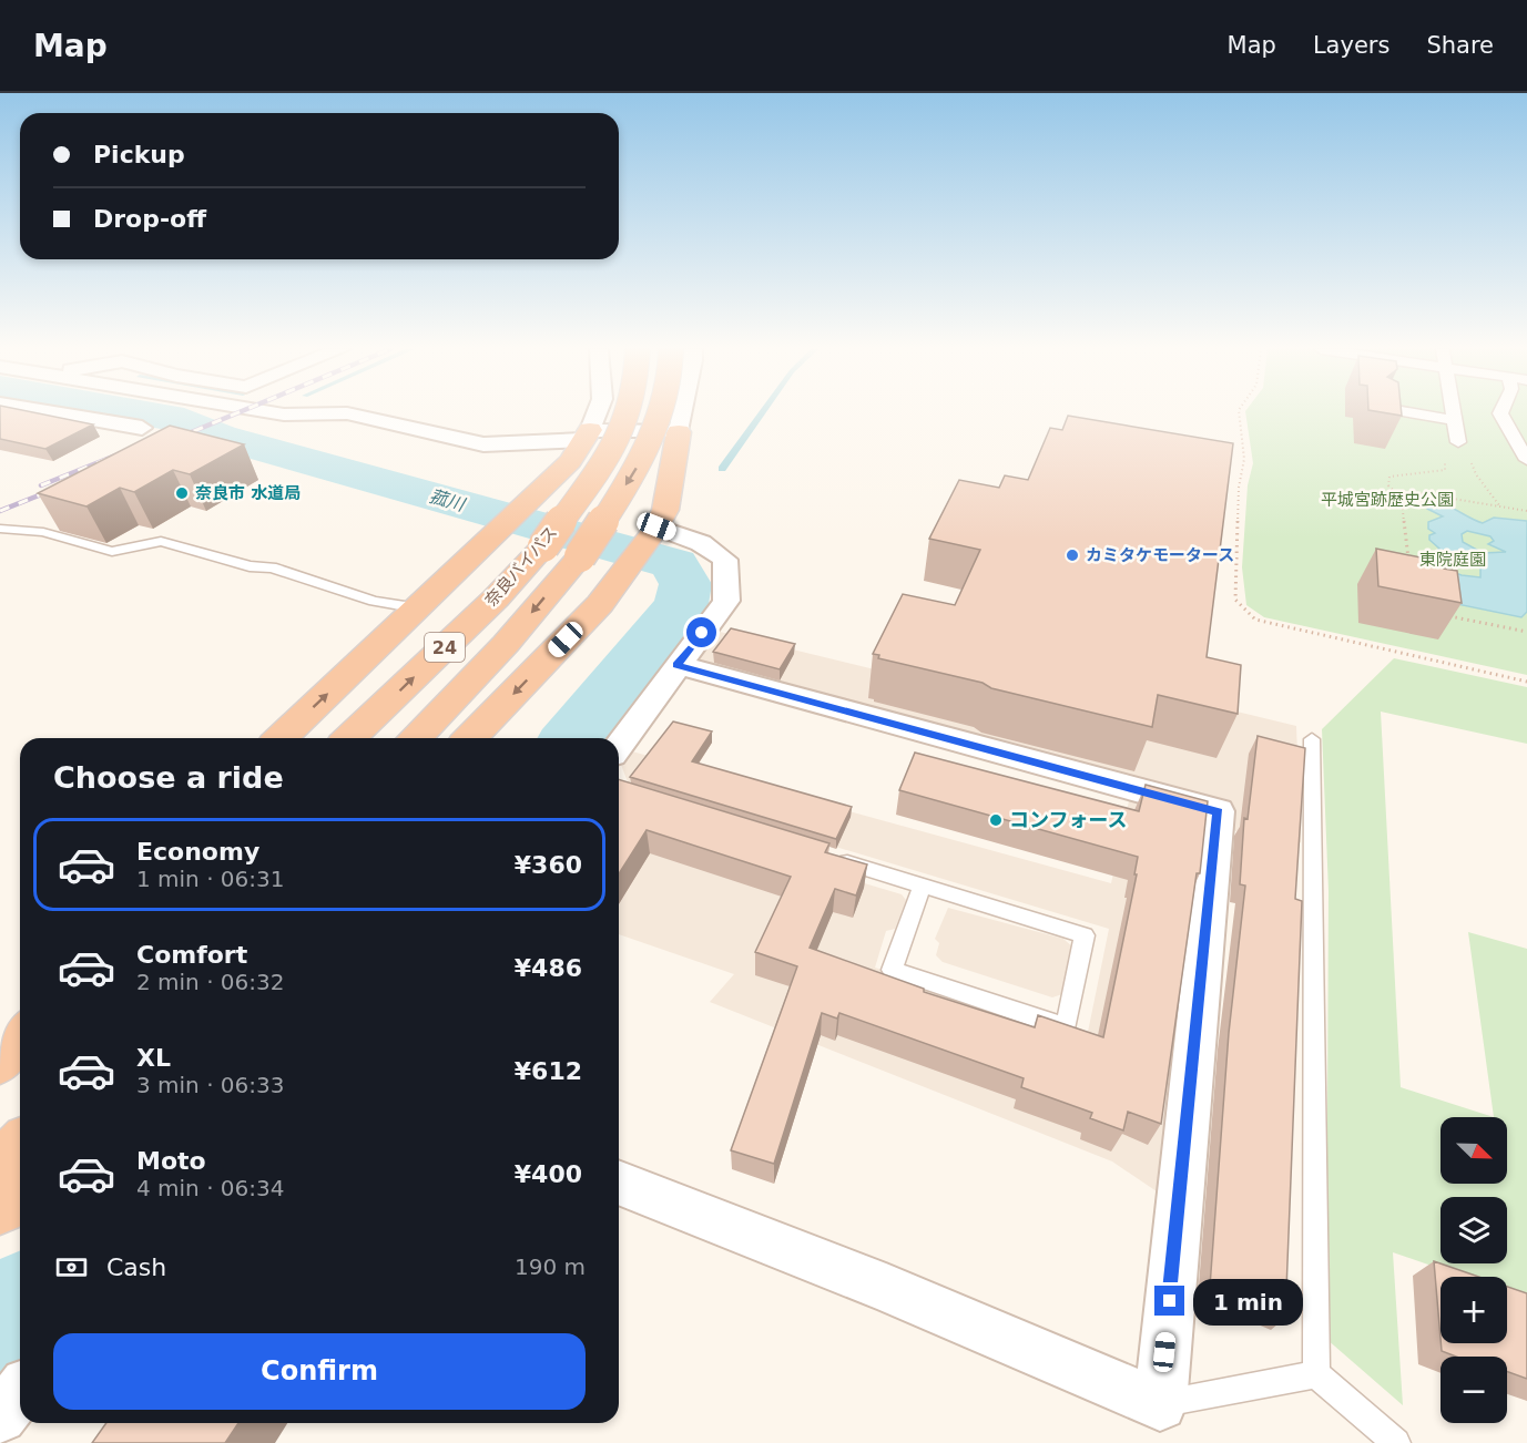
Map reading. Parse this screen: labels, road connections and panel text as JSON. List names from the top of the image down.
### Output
{
  "streets": {
    "highway": ["奈良バイパス", "24"]
  },
  "water": ["菰川"],
  "parks": ["平城宮跡歴史公園", "東院庭園"],
  "places": ["奈良市 水道局", "カミタケモータース", "コンフォース"],
  "north": "bottom right",
  "page": {
    "header": "Map",
    "nav": ["Map", "Layers", "Share"],
    "banner": ["Pickup", "Drop-off"],
    "heading": "Choose a ride",
    "list": [
      {
        "name": "Economy",
        "note": "1 min · 06:31",
        "value": "¥360"
      },
      {
        "name": "Comfort",
        "note": "2 min · 06:32",
        "value": "¥486"
      },
      {
        "name": "XL",
        "note": "3 min · 06:33",
        "value": "¥612"
      },
      {
        "name": "Moto",
        "note": "4 min · 06:34",
        "value": "¥400"
      }
    ],
    "map_buttons": ["+", "−"],
    "pay": ["Cash", "190 m"],
    "bubble": "1 min",
    "buttons": "Confirm"
  }
}
